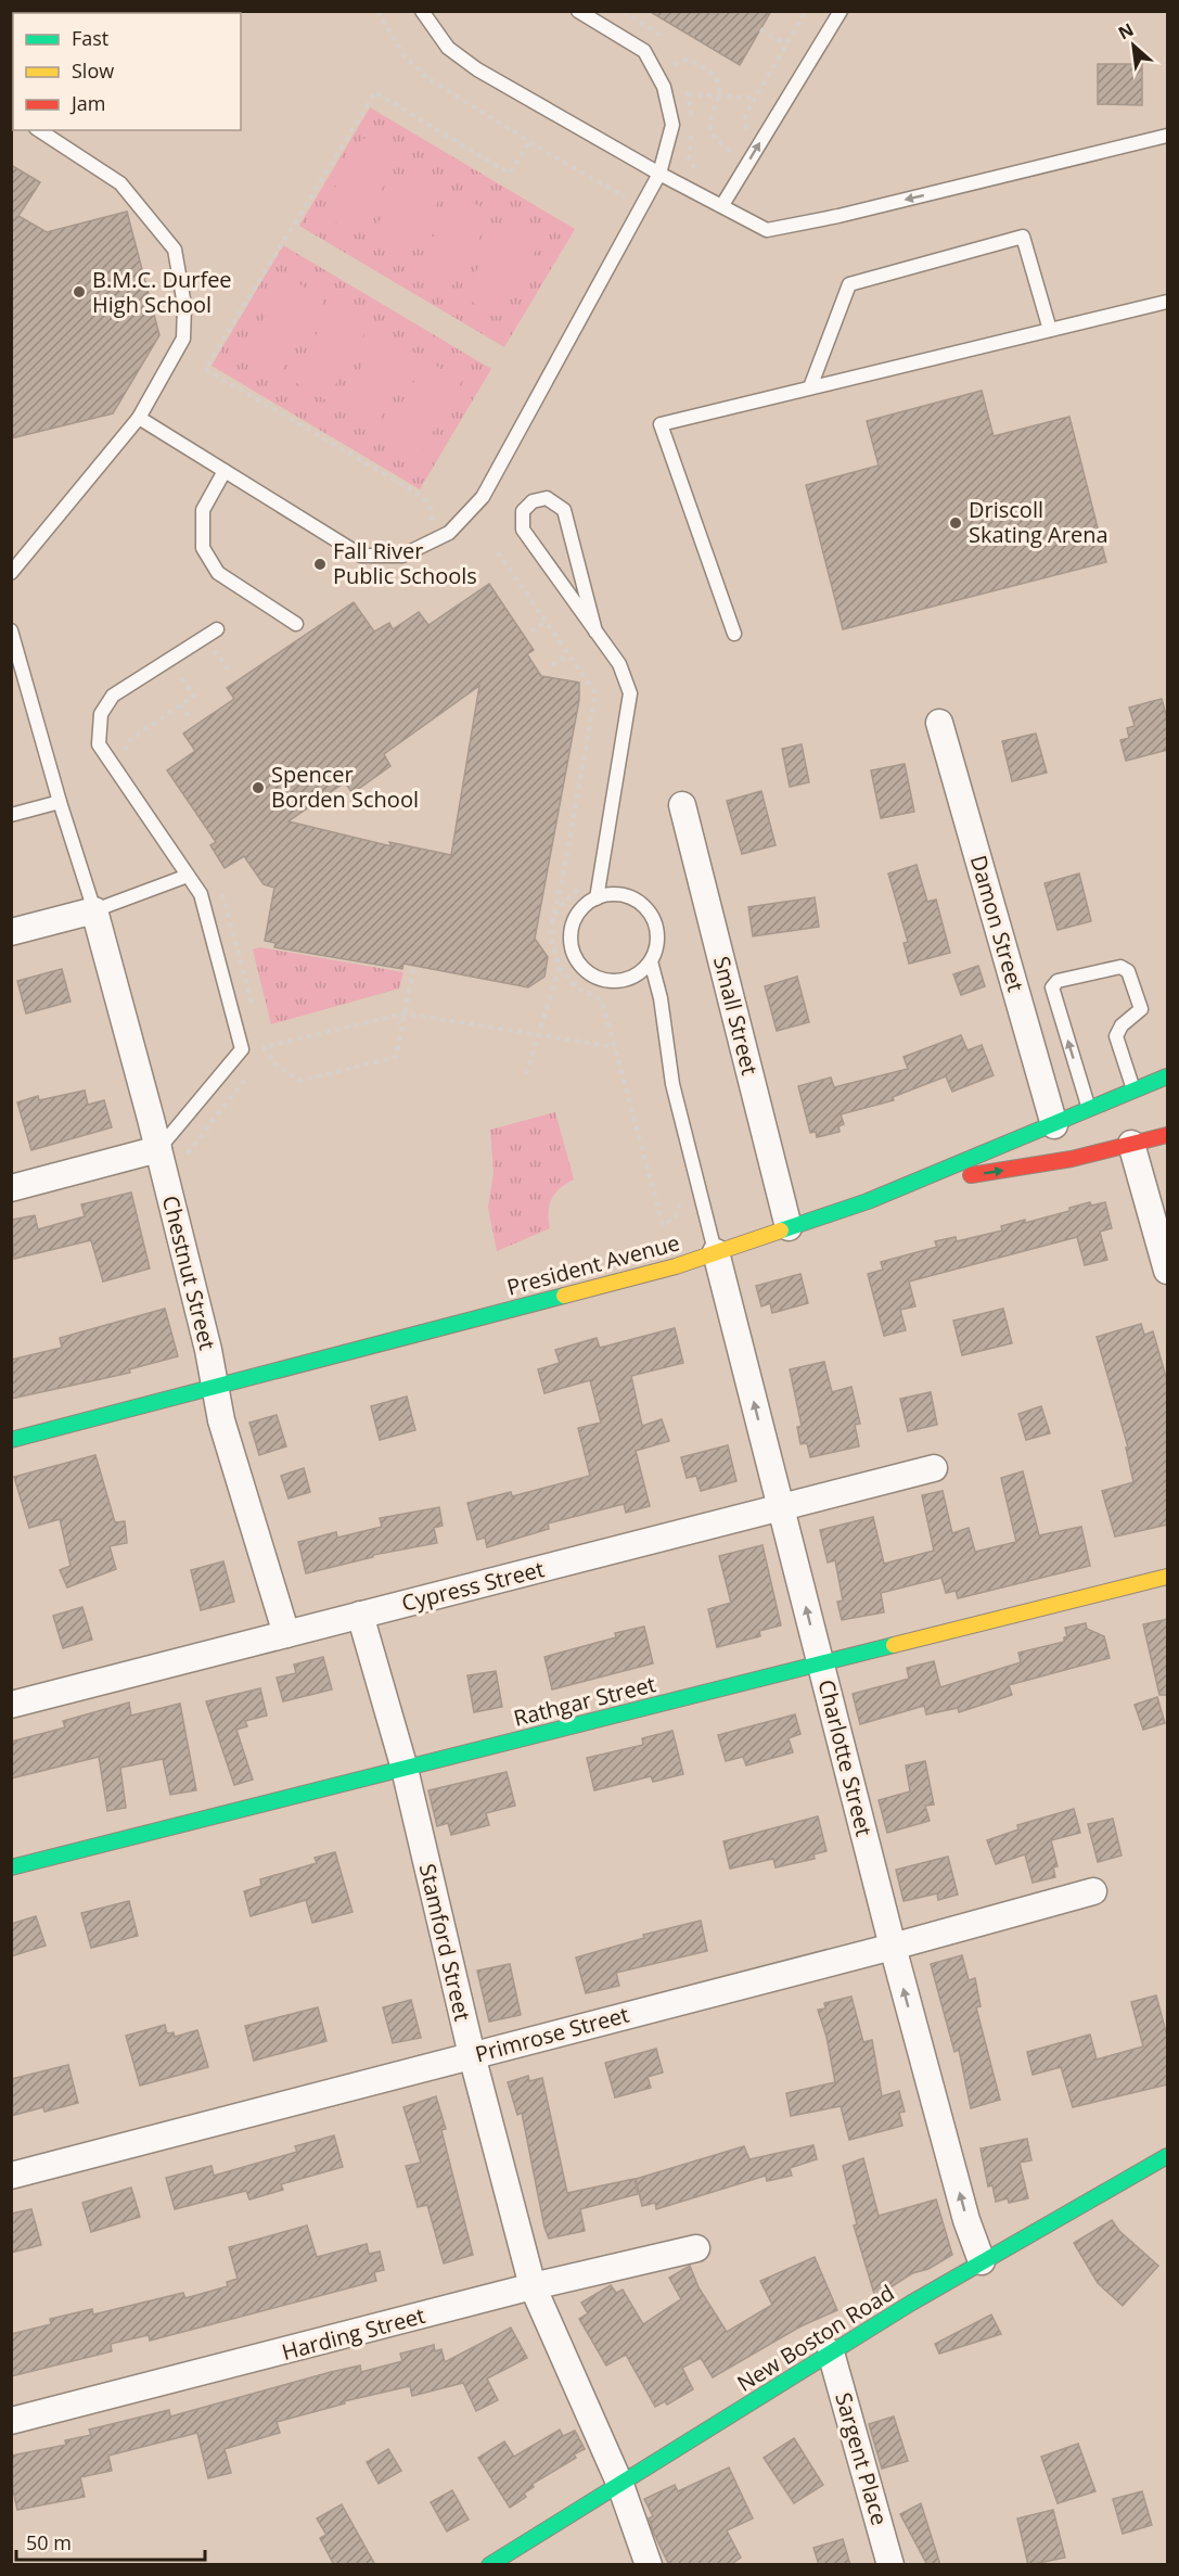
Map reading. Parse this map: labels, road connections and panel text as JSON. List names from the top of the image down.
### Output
{
  "streets": {
    "street": [
      "Damon Street",
      "Small Street",
      "President Avenue",
      "Chestnut Street",
      "Cypress Street",
      "Rathgar Street",
      "Charlotte Street",
      "Stamford Street",
      "Primrose Street",
      "Harding Street",
      "New Boston Road",
      "Sargent Place"
    ]
  },
  "crossings": [
    ["Damon Street", "President Avenue"],
    ["Small Street", "President Avenue"],
    ["President Avenue", "Chestnut Street"],
    ["President Avenue", "Charlotte Street"],
    ["Chestnut Street", "Cypress Street"],
    ["Cypress Street", "Charlotte Street"],
    ["Cypress Street", "Stamford Street"],
    ["Rathgar Street", "Charlotte Street"],
    ["Rathgar Street", "Stamford Street"],
    ["Charlotte Street", "Primrose Street"],
    ["Charlotte Street", "New Boston Road"],
    ["Stamford Street", "Primrose Street"],
    ["Stamford Street", "Harding Street"],
    ["Stamford Street", "New Boston Road"],
    ["New Boston Road", "Sargent Place"]
  ],
  "one_way": ["Charlotte Street"],
  "places": [
    "B.M.C. Durfee High School",
    "Driscoll Skating Arena",
    "Fall River Public Schools",
    "Spencer Borden School"
  ],
  "legend": ["Fast", "Slow", "Jam"],
  "scale_bar": "50 m",
  "north": "top left"
}
